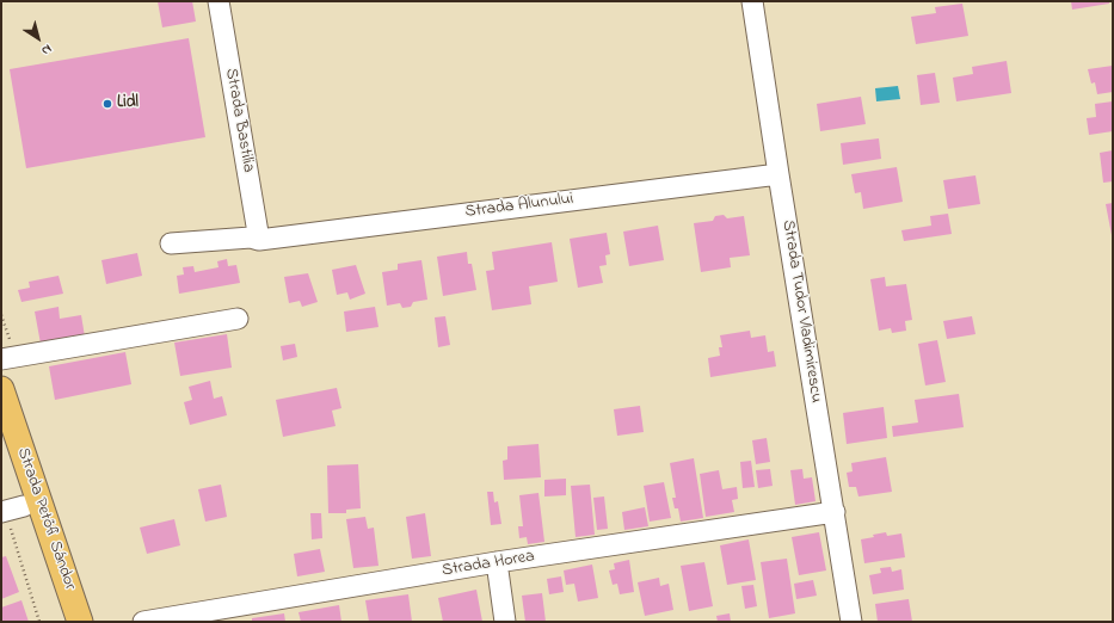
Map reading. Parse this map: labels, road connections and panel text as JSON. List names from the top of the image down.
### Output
{
  "streets": {
    "main road": ["Strada Petőfi Sándor"],
    "street": [
      "Strada Bastilia",
      "Strada Alunului",
      "Strada Tudor Vladimirescu",
      "Strada Horea"
    ]
  },
  "crossings": [
    ["Strada Bastilia", "Strada Alunului"],
    ["Strada Alunului", "Strada Tudor Vladimirescu"],
    ["Strada Tudor Vladimirescu", "Strada Horea"]
  ],
  "places": ["Lidl"],
  "north": "bottom right"
}
